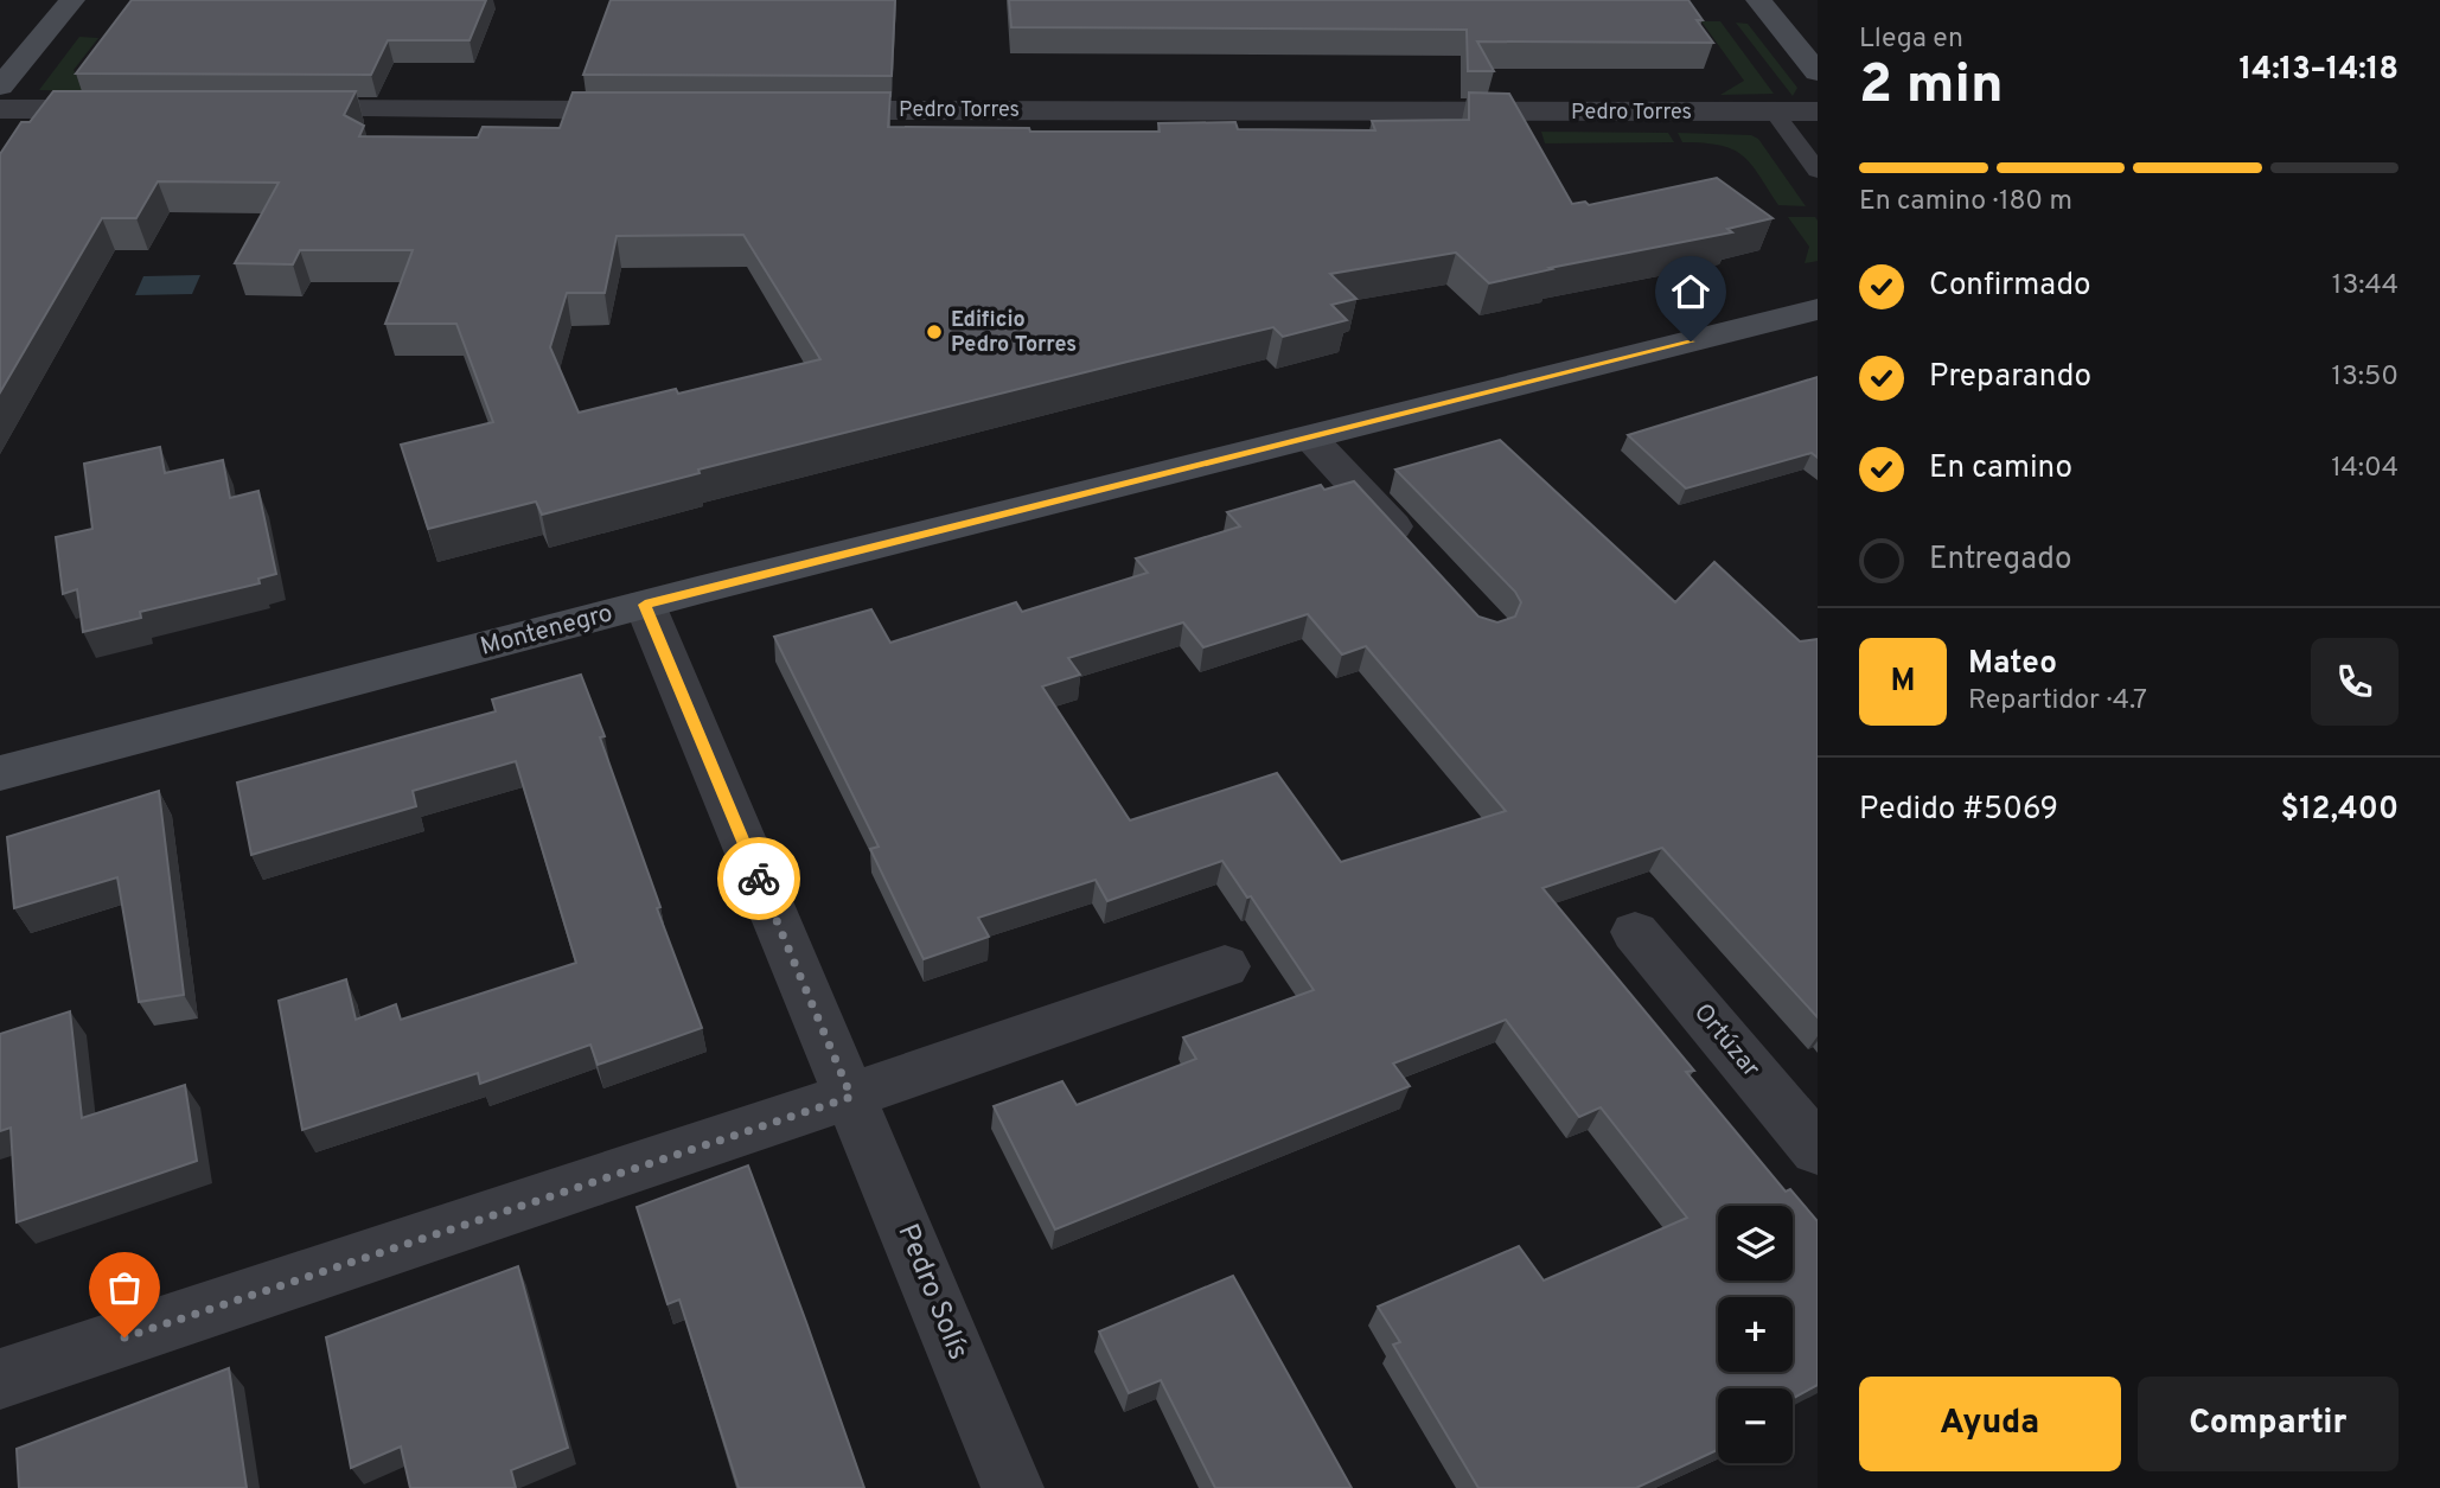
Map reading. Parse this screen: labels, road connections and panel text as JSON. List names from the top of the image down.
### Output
{
  "streets": {
    "street": [
      "Pedro Torres",
      "Montenegro",
      "Ortúzar",
      "Pedro Solís"
    ]
  },
  "crossings": [
    ["Montenegro", "Pedro Solís"]
  ],
  "places": ["Edificio Pedro Torres"],
  "page": {
    "heading": ["2 min", "Llega en", "14:13–14:18"],
    "panel": [
      "Mateo",
      "Repartidor · 4.7",
      "Pedido #5069",
      "$12,400"
    ],
    "bar": "En camino · 180 m",
    "list": [
      ["Confirmado", "13:44"],
      ["Preparando", "13:50"],
      ["En camino", "14:04"],
      "Entregado"
    ],
    "round": "M",
    "map_buttons": ["+", "−"],
    "buttons": ["Ayuda", "Compartir"]
  }
}
